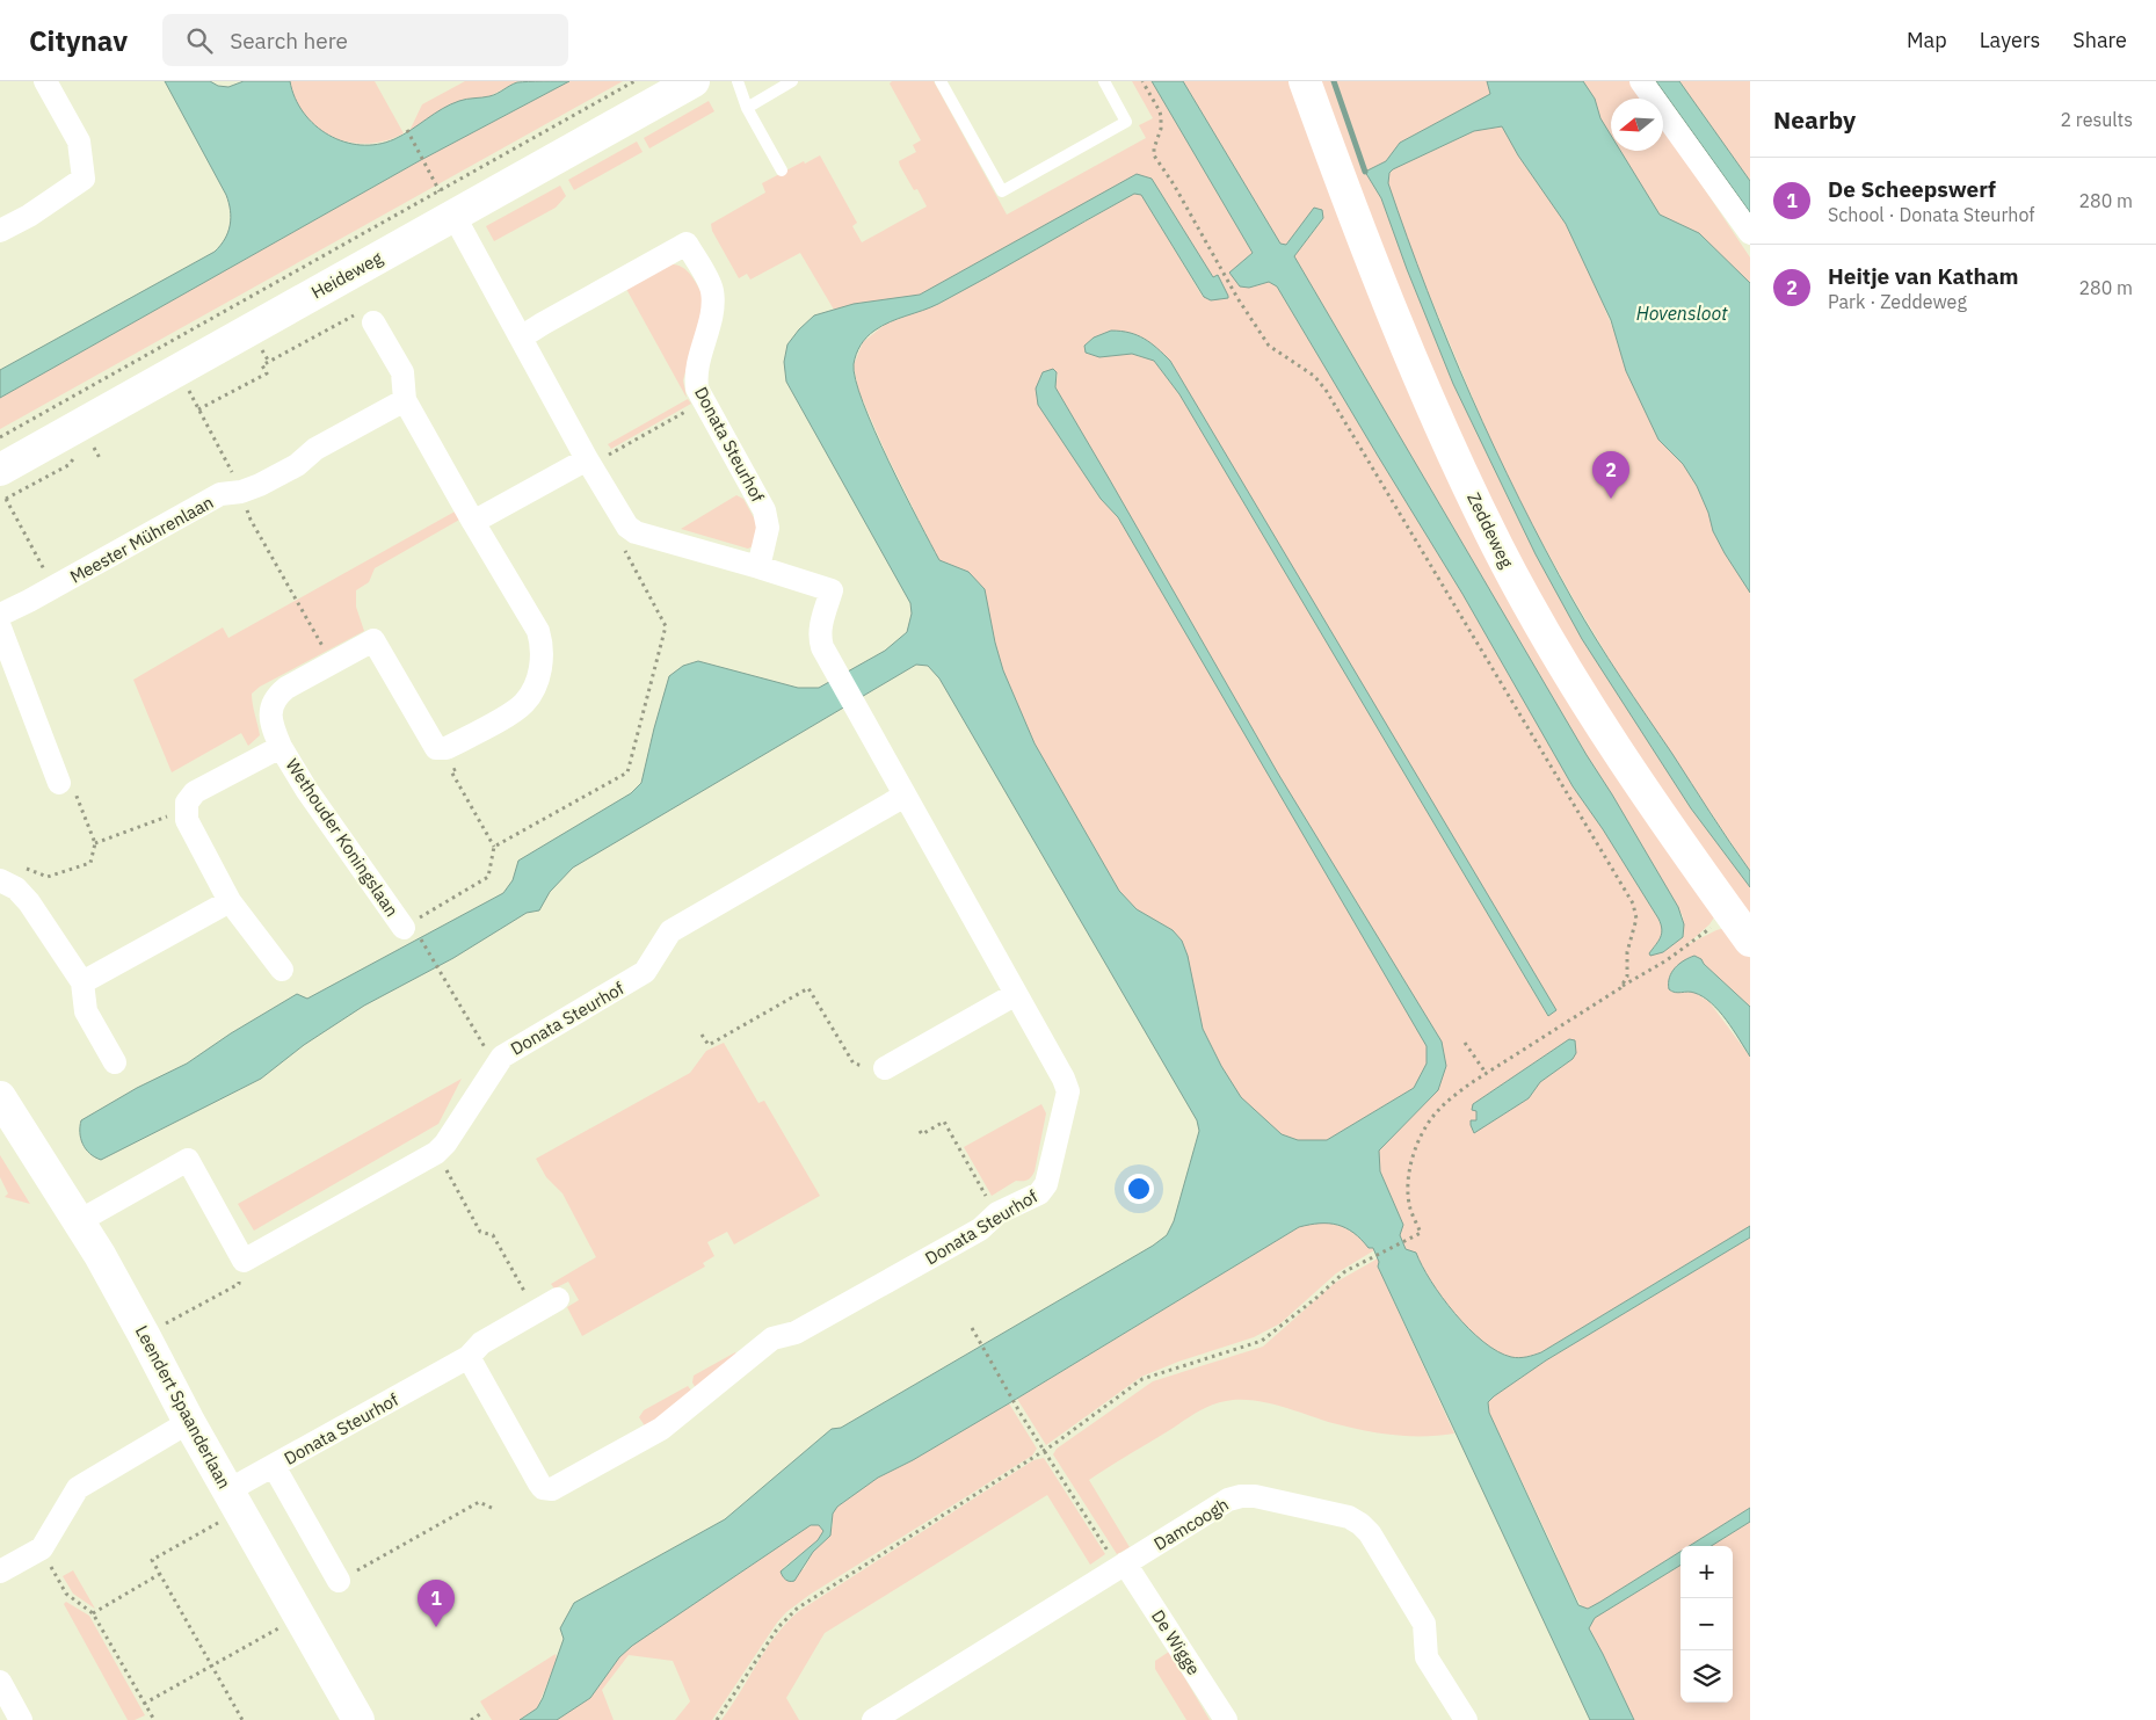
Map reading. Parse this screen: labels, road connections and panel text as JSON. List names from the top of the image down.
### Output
{
  "streets": {
    "street": [
      "Heideweg",
      "Donata Steurhof",
      "Zeddeweg",
      "Meester Mührenlaan",
      "Wethouder Koningslaan",
      "Leendert Spaanderlaan",
      "Damcoogh",
      "De Wigge"
    ]
  },
  "crossings": [
    ["Donata Steurhof", "Leendert Spaanderlaan"],
    ["Damcoogh", "De Wigge"]
  ],
  "water": ["Hovensloot"],
  "north": "left",
  "page": {
    "header": "Citynav",
    "search": "Search here",
    "nav": ["Map", "Layers", "Share"],
    "heading": ["Nearby", "2 results"],
    "list": [
      {
        "mark": "1",
        "name": "De Scheepswerf",
        "note": "School · Donata Steurhof",
        "value": "280 m"
      },
      {
        "mark": "2",
        "name": "Heitje van Katham",
        "note": "Park · Zeddeweg",
        "value": "280 m"
      }
    ],
    "pins": ["2", "1"],
    "map_buttons": ["+", "−"]
  }
}
